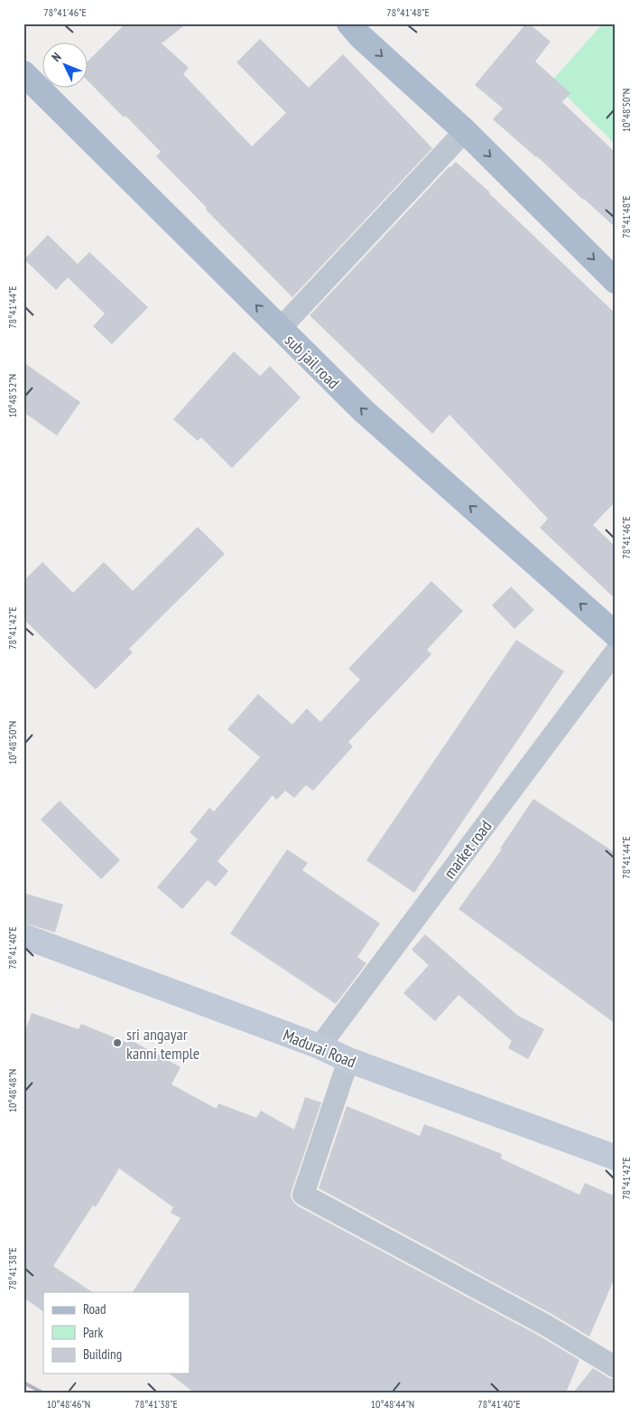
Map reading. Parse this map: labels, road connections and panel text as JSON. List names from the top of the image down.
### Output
{
  "streets": {
    "main road": ["sub jail road", "Madurai Road"],
    "street": ["market road"]
  },
  "crossings": [
    ["market road", "Madurai Road"]
  ],
  "one_way": ["sub jail road"],
  "places": ["sri angayar kanni temple"],
  "legend": ["Road", "Park", "Building"],
  "north": "top left",
  "coordinates": [
    "78°41'46\"E",
    "78°41'48\"E",
    "10°48'50\"N",
    "78°41'44\"E",
    "10°48'52\"N",
    "78°41'42\"E",
    "78°41'40\"E",
    "10°48'48\"N",
    "78°41'38\"E",
    "10°48'46\"N",
    "10°48'44\"N"
  ]
}
